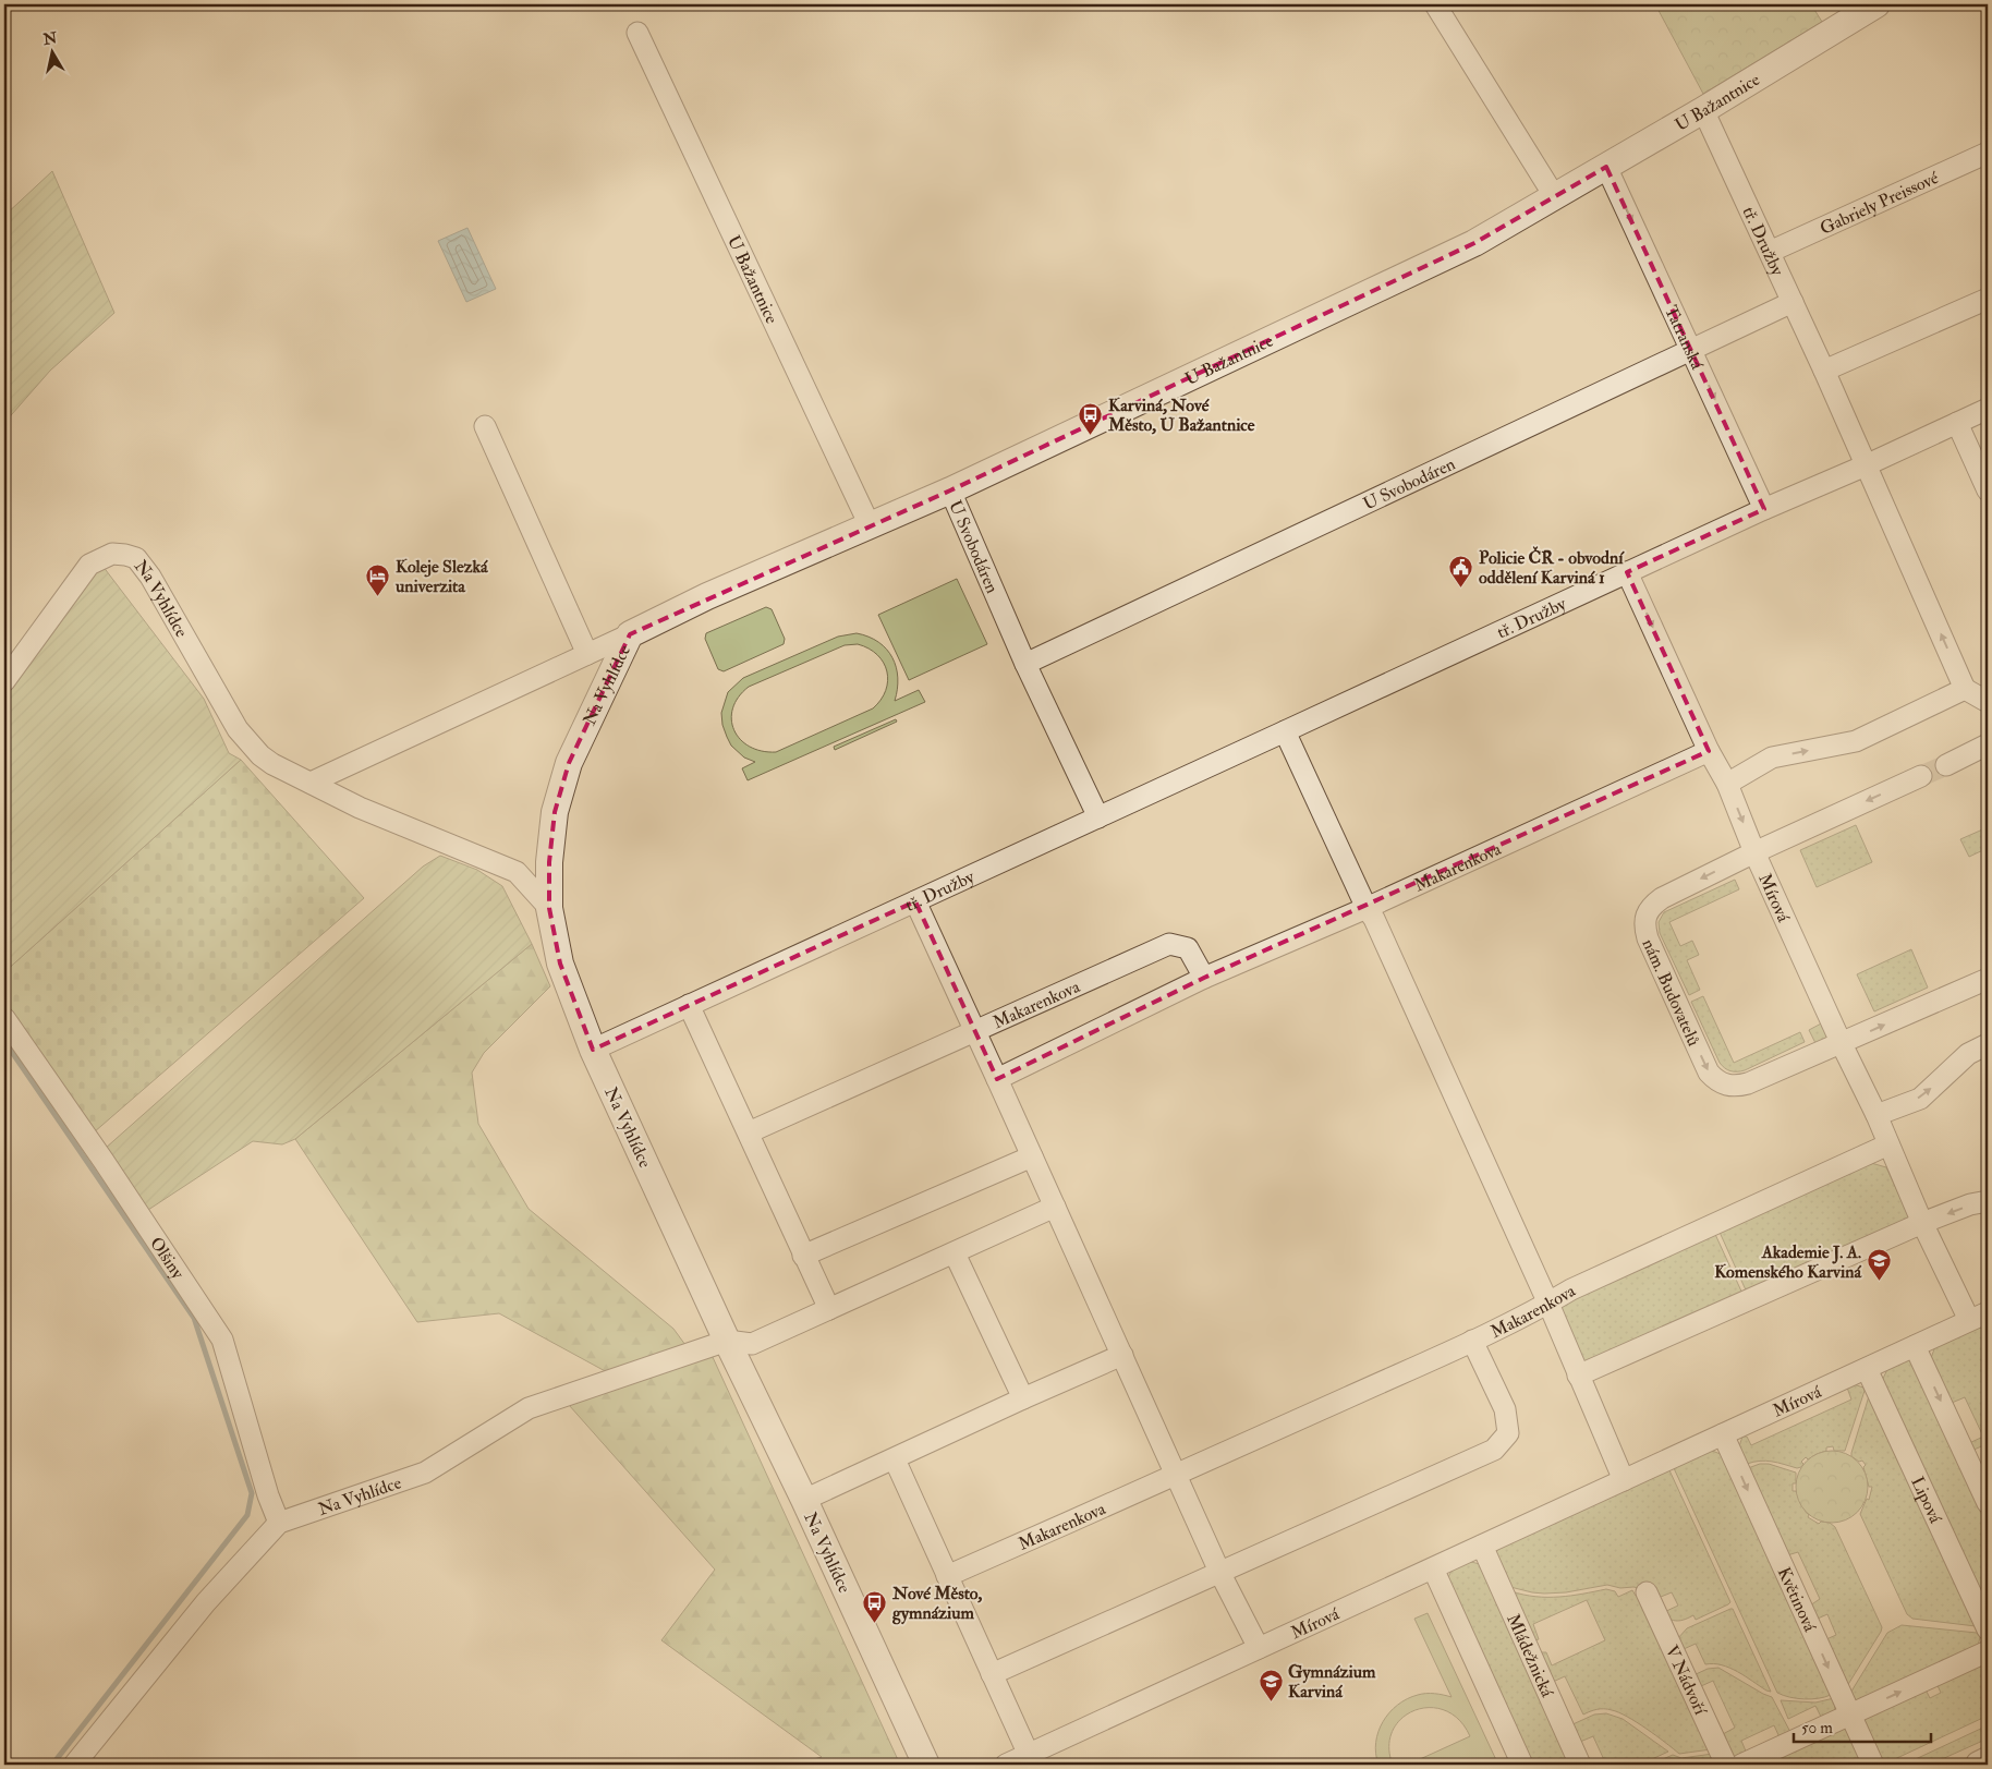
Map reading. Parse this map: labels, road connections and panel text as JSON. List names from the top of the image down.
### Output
{
  "streets": {
    "street": [
      "U Bažantnice",
      "Gabriely Preissové",
      "tř. Družby",
      "Tatranská",
      "U Svobodáren",
      "Na Vyhlídce",
      "Makarenkova",
      "Mírová",
      "nám. Budovatelů",
      "Olšiny",
      "Lipová",
      "Květinová",
      "Mládežnická",
      "V Nádvoří"
    ]
  },
  "crossings": [
    ["U Bažantnice", "tř. Družby"],
    ["U Bažantnice", "Tatranská"],
    ["U Bažantnice", "U Svobodáren"],
    ["U Bažantnice", "Na Vyhlídce"],
    ["Gabriely Preissové", "tř. Družby"],
    ["tř. Družby", "Tatranská"],
    ["tř. Družby", "U Svobodáren"],
    ["tř. Družby", "Na Vyhlídce"],
    ["tř. Družby", "Makarenkova"],
    ["tř. Družby", "Mírová"],
    ["Tatranská", "U Svobodáren"],
    ["Na Vyhlídce", "Olšiny"],
    ["Makarenkova", "Mírová"],
    ["Mírová", "nám. Budovatelů"],
    ["Mírová", "Lipová"],
    ["Mírová", "Květinová"],
    ["Mírová", "Mládežnická"]
  ],
  "one_way": ["Tatranská", "Květinová"],
  "places": {
    "bus stop": ["Karviná, Nové Město, U Bažantnice", "Nové Město, gymnázium"],
    "public building": ["Policie ČR - obvodní oddělení Karviná 1"],
    "hotel": ["Koleje Slezká univerzita"],
    "school or university": ["Akademie J. A. Komenského Karviná", "Gymnázium Karviná"]
  },
  "scale_bar": "50 m",
  "north": "top"
}
